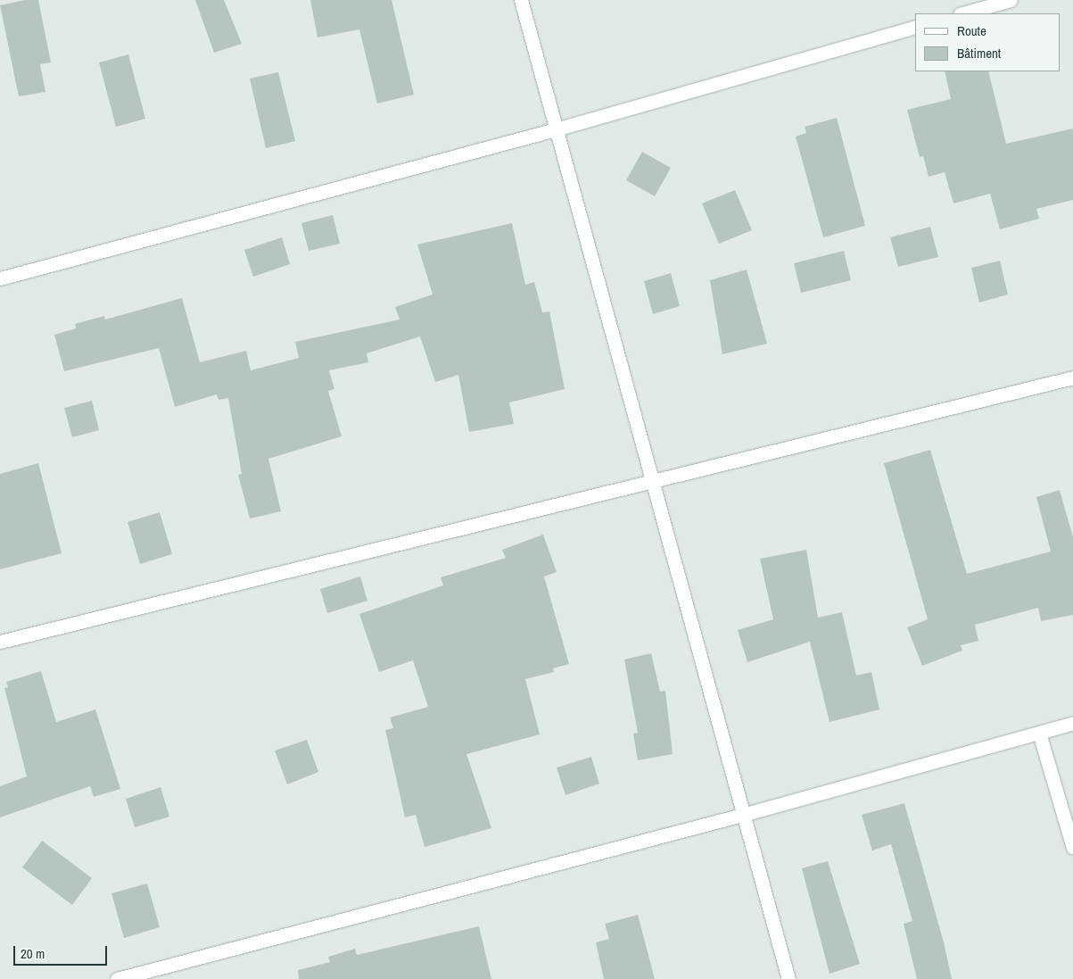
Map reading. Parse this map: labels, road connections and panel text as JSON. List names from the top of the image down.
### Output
{
  "legend": ["Route", "Bâtiment"],
  "scale_bar": "20 m"
}
